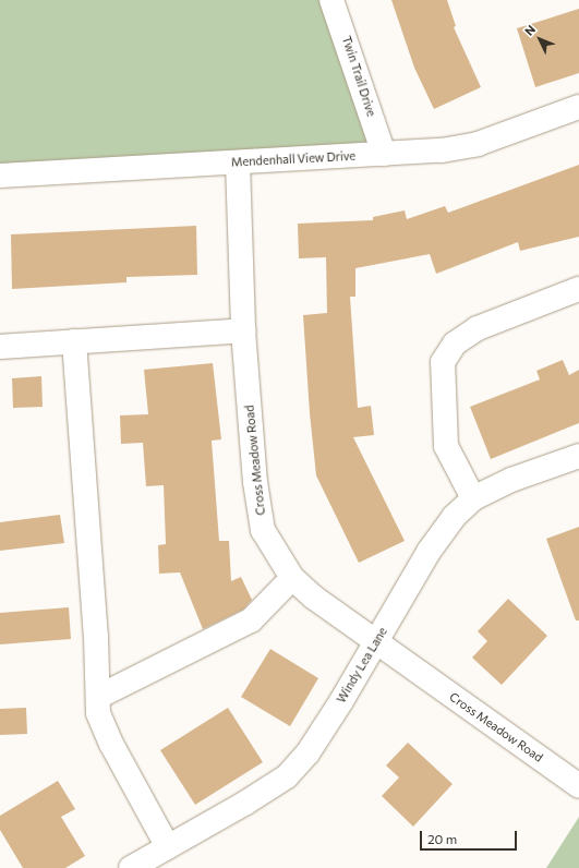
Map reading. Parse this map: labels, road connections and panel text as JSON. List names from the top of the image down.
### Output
{
  "streets": {
    "street": [
      "Twin Trail Drive",
      "Mendenhall View Drive",
      "Cross Meadow Road",
      "Windy Lea Lane"
    ]
  },
  "crossings": [
    ["Twin Trail Drive", "Mendenhall View Drive"],
    ["Mendenhall View Drive", "Cross Meadow Road"],
    ["Cross Meadow Road", "Windy Lea Lane"]
  ],
  "scale_bar": "20 m",
  "north": "top left"
}
